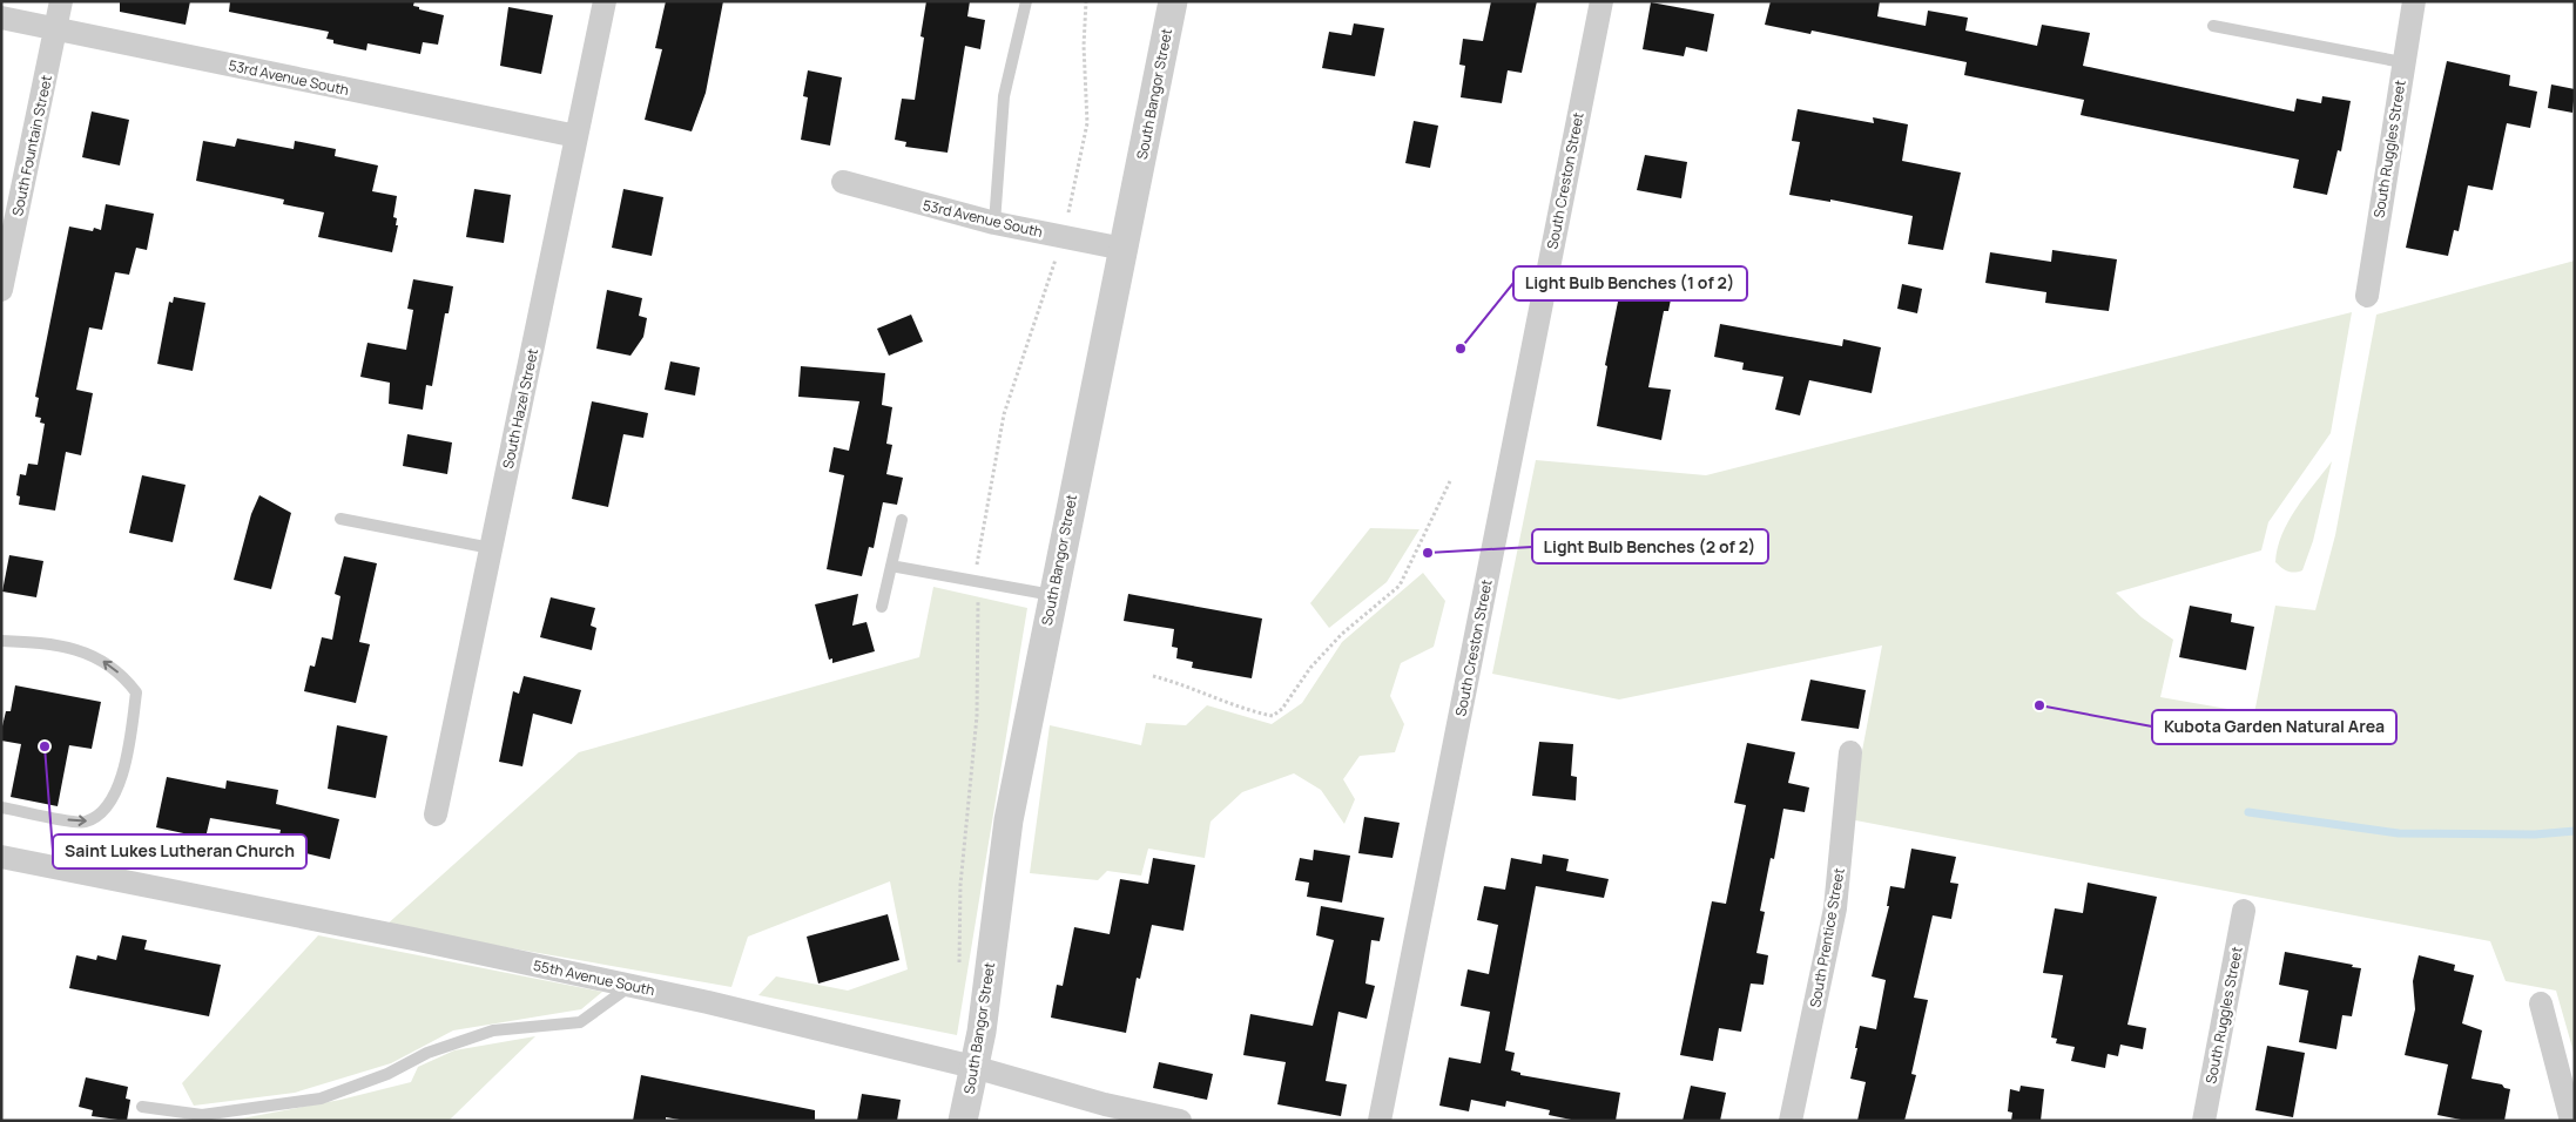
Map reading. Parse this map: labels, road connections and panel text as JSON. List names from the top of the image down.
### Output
{
  "streets": {
    "street": [
      "53rd Avenue South",
      "South Bangor Street",
      "South Fountain Street",
      "South Ruggles Street",
      "South Creston Street",
      "South Hazel Street",
      "South Prentice Street",
      "55th Avenue South"
    ]
  },
  "crossings": [
    ["53rd Avenue South", "South Bangor Street"],
    ["53rd Avenue South", "South Fountain Street"],
    ["53rd Avenue South", "South Hazel Street"],
    ["South Bangor Street", "55th Avenue South"]
  ],
  "places": [
    "Light Bulb Benches (1 of 2)",
    "Light Bulb Benches (2 of 2)",
    "Kubota Garden Natural Area",
    "Saint Lukes Lutheran Church"
  ]
}
